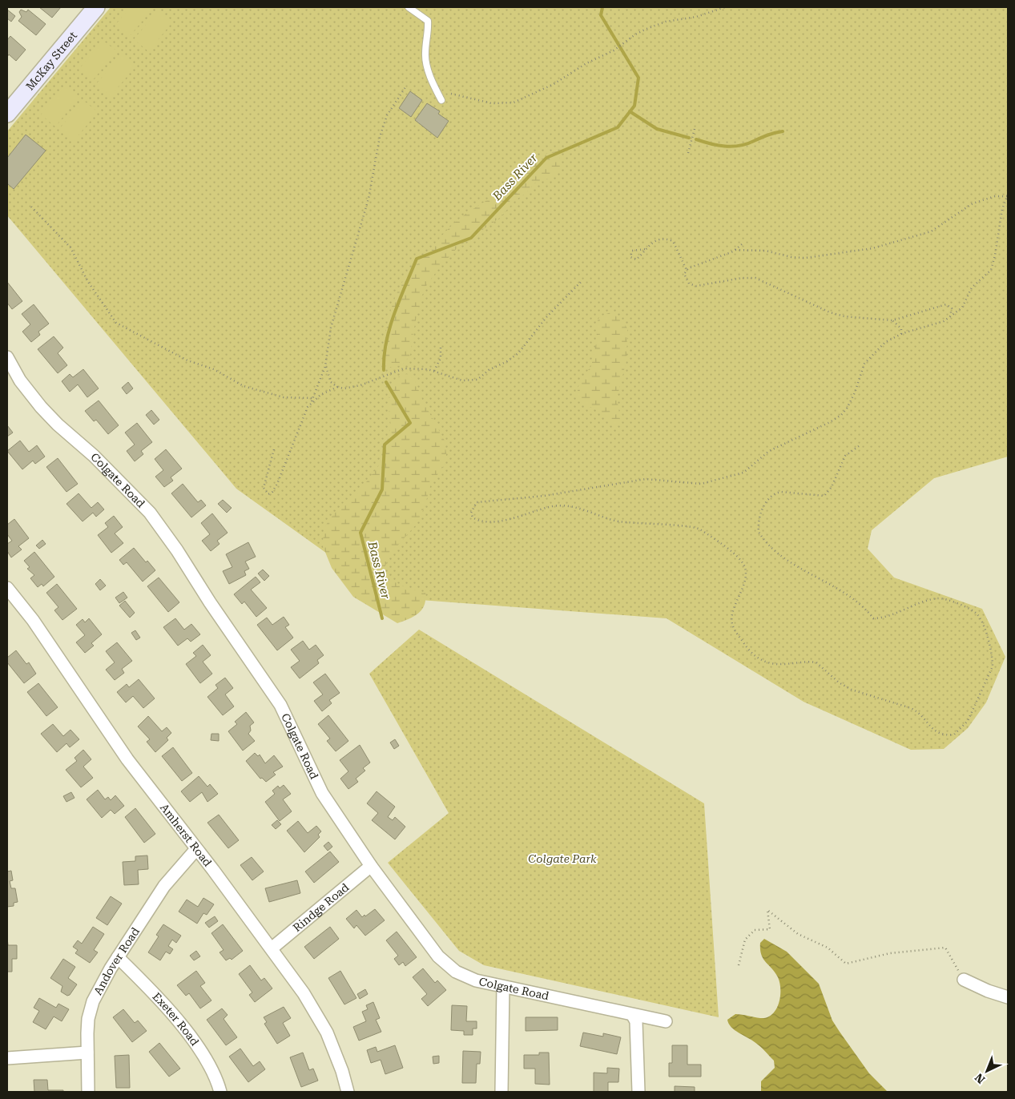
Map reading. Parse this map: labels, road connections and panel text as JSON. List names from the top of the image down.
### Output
{
  "streets": {
    "main road": ["McKay Street"],
    "street": [
      "Colgate Road",
      "Amherst Road",
      "Rindge Road",
      "Andover Road",
      "Exeter Road"
    ]
  },
  "crossings": [
    ["Colgate Road", "Rindge Road"],
    ["Amherst Road", "Rindge Road"],
    ["Amherst Road", "Andover Road"],
    ["Andover Road", "Exeter Road"]
  ],
  "water": ["Bass River"],
  "parks": ["Colgate Park"],
  "north": "bottom left"
}
